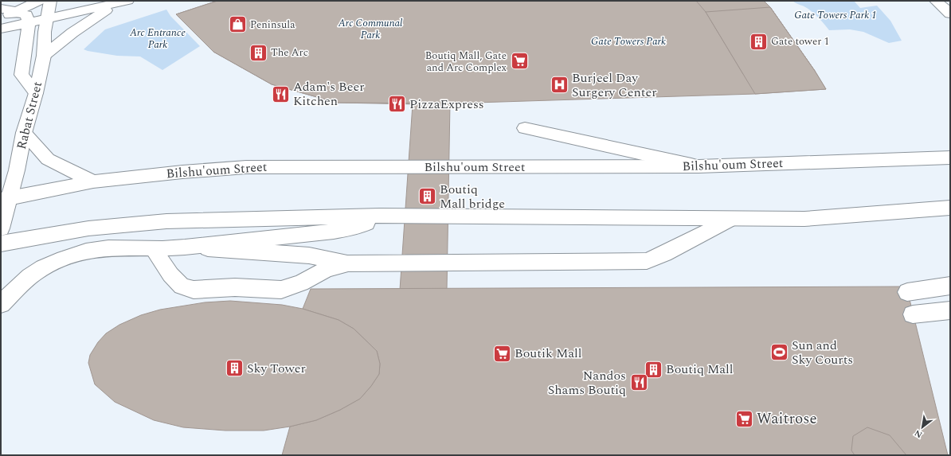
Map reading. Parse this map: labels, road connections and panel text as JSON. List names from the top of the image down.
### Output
{
  "streets": {
    "main road": ["Rabat Street", "Bilshu'oum Street"]
  },
  "crossings": [
    ["Rabat Street", "Bilshu'oum Street"]
  ],
  "parks": [
    "Gate Towers Park 1",
    "Arc Communal Park",
    "Arc Entrance Park",
    "Gate Towers Park"
  ],
  "places": {
    "shop": ["Peninsula"],
    "building": [
      "Gate tower 1",
      "The Arc",
      "Boutiq Mall bridge",
      "Sky Tower",
      "Boutiq Mall"
    ],
    "supermarket": ["Boutiq Mall, Gate and Arc Complex", "Boutik Mall", "Waitrose"],
    "hospital": ["Burjeel Day Surgery Center"],
    "restaurant": ["Adam's Beer Kitchen", "PizzaExpress", "Nandos Shams Boutiq"],
    "sports": ["Sun and Sky Courts"]
  },
  "north": "bottom left"
}
